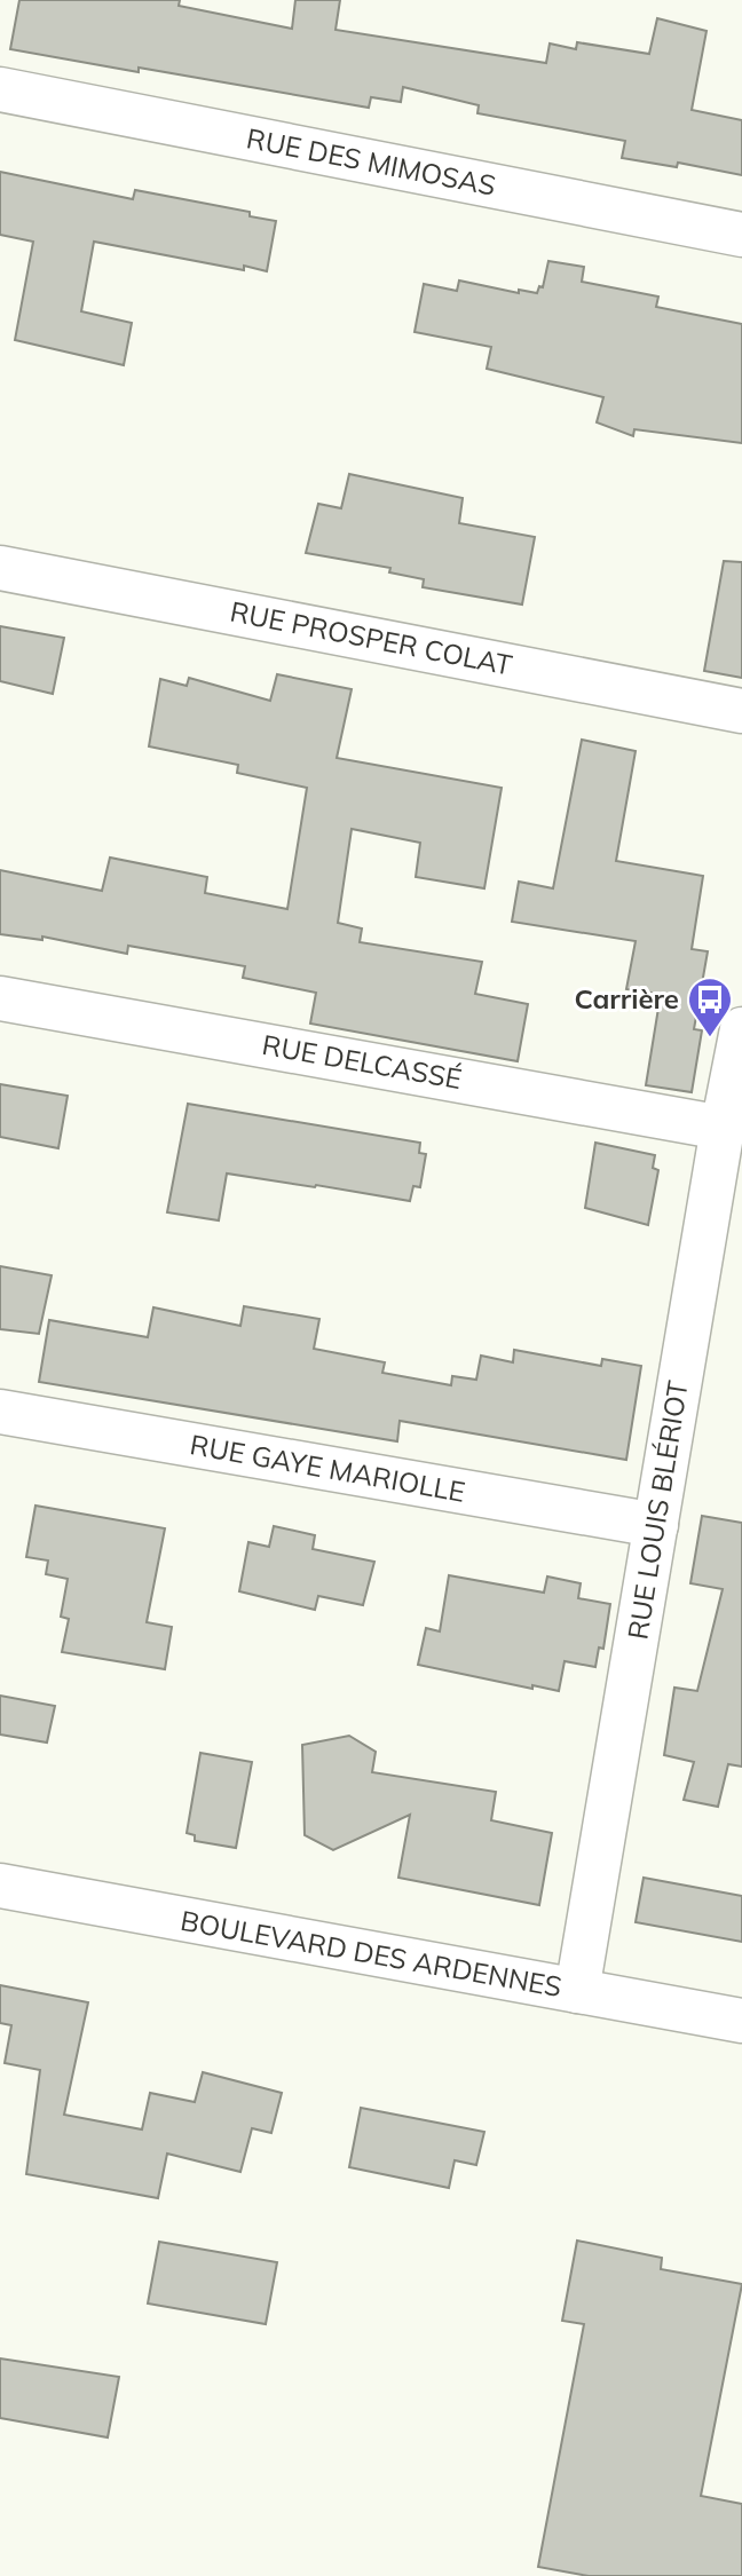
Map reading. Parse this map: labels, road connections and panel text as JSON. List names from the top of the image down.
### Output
{
  "streets": {
    "street": [
      "RUE DES MIMOSAS",
      "RUE PROSPER COLAT",
      "RUE DELCASSÉ",
      "RUE GAYE MARIOLLE",
      "RUE LOUIS BLÉRIOT",
      "BOULEVARD DES ARDENNES"
    ]
  },
  "crossings": [
    ["RUE DELCASSÉ", "RUE LOUIS BLÉRIOT"],
    ["RUE GAYE MARIOLLE", "RUE LOUIS BLÉRIOT"],
    ["RUE LOUIS BLÉRIOT", "BOULEVARD DES ARDENNES"]
  ],
  "places": {
    "bus stop": ["Carrière"]
  }
}
